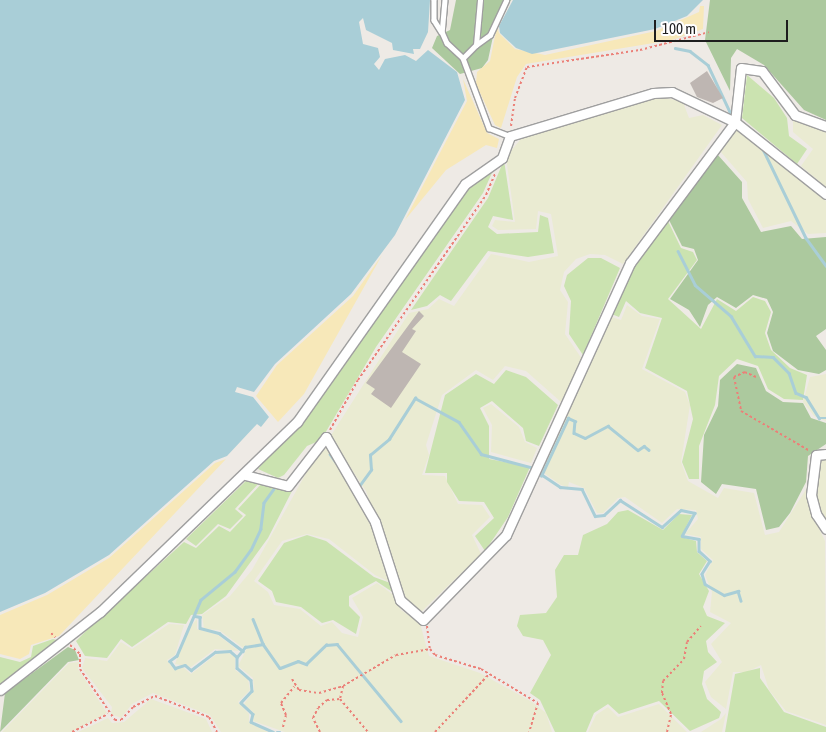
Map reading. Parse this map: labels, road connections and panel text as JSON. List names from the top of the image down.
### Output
{
  "scale_bar": "100 m"
}
